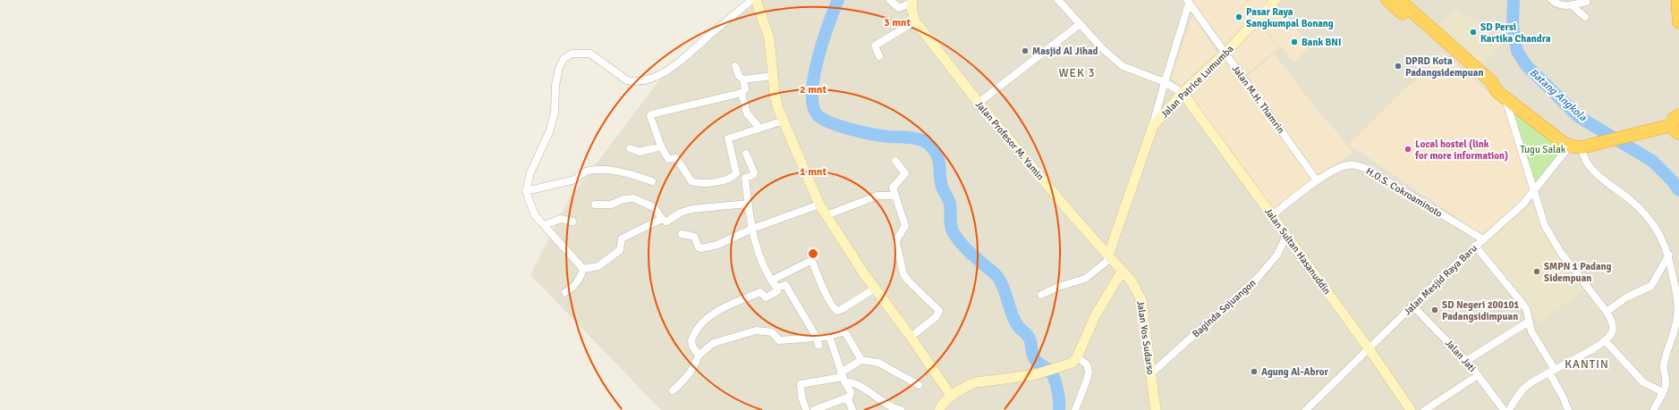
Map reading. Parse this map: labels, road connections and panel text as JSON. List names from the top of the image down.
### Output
{
  "streets": {
    "street": [
      "Jalan Patrice Lumumba",
      "Jalan M.H. Thamrin",
      "Jalan Profesor M. Yamin",
      "H.O.S. Cokroaminoto",
      "Jalan Sultan Hasanuddin",
      "Jalan Mesjid Raya Baru",
      "Baginda Sojuangon",
      "Jalan Yos Sudarso",
      "Jalan Jati"
    ]
  },
  "crossings": [
    ["Jalan Patrice Lumumba", "Jalan M.H. Thamrin"],
    ["Jalan Patrice Lumumba", "Jalan Profesor M. Yamin"],
    ["Jalan Patrice Lumumba", "Jalan Sultan Hasanuddin"],
    ["Jalan M.H. Thamrin", "H.O.S. Cokroaminoto"],
    ["Jalan Profesor M. Yamin", "Jalan Yos Sudarso"],
    ["H.O.S. Cokroaminoto", "Jalan Sultan Hasanuddin"],
    ["H.O.S. Cokroaminoto", "Jalan Mesjid Raya Baru"],
    ["Jalan Sultan Hasanuddin", "Jalan Mesjid Raya Baru"],
    ["Jalan Sultan Hasanuddin", "Baginda Sojuangon"],
    ["Jalan Mesjid Raya Baru", "Jalan Jati"],
    ["Baginda Sojuangon", "Jalan Yos Sudarso"]
  ],
  "districts": ["WEK 3", "KANTIN"],
  "water": ["Batang Angkola"],
  "parks": ["Tugu Salak"],
  "places": [
    "Pasar Raya Sangkumpal Bonang",
    "SD Persi Kartika Chandra",
    "Bank BNI",
    "Masjid Al Jihad",
    "DPRD Kota Padangsidempuan",
    "Local hostel (link for more information)",
    "SMPN 1 Padang Sidempuan",
    "SD Negeri 200101 Padangsidimpuan",
    "Agung Al-Abror"
  ],
  "rings": ["3 mnt", "2 mnt", "1 mnt"]
}
